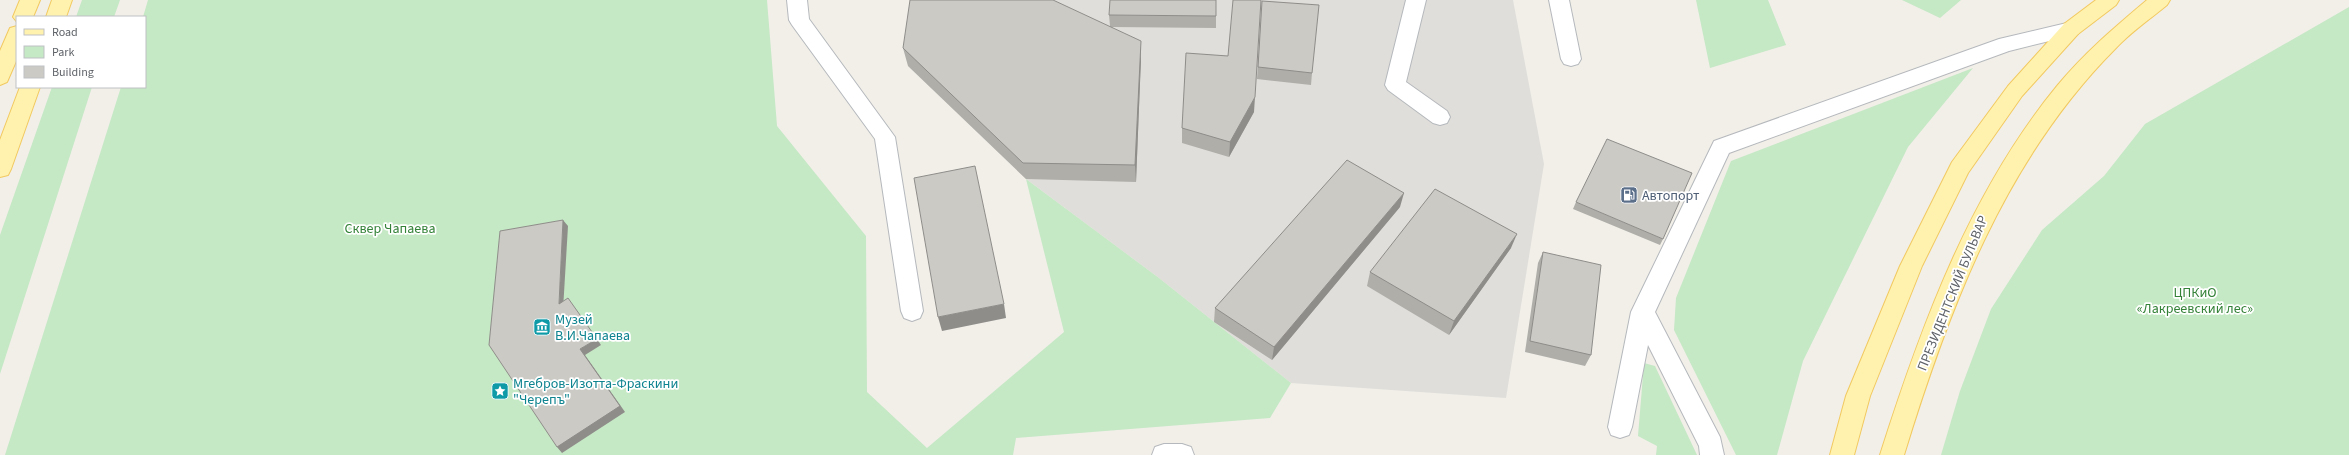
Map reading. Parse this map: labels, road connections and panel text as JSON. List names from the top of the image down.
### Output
{
  "streets": {
    "main road": ["ПРЕЗИДЕНТСКИЙ БУЛЬВАР"]
  },
  "parks": ["Сквер Чапаева", "ЦПКиО «Лакреевский лес»"],
  "places": {
    "fuel station": ["Автопорт"],
    "museum": ["Музей В.И.Чапаева"],
    "place": ["Мгебров-Изотта-Фраскини \"Черепъ\""]
  },
  "legend": ["Road", "Park", "Building"]
}
